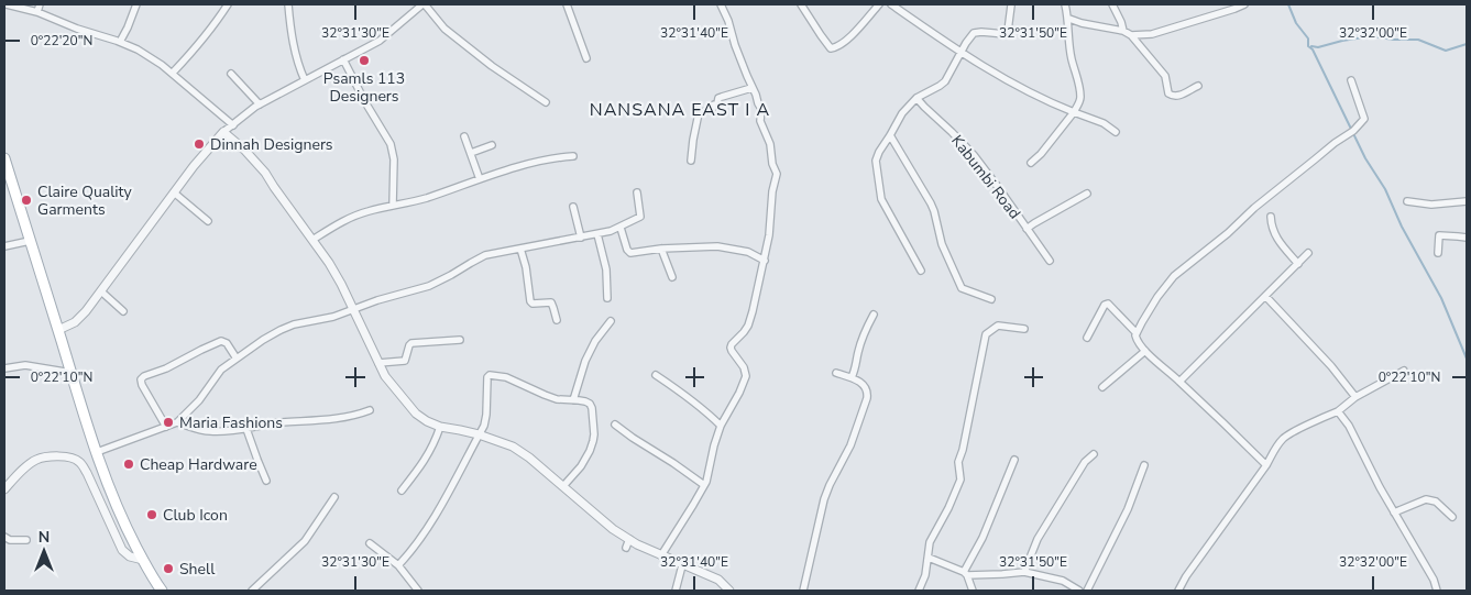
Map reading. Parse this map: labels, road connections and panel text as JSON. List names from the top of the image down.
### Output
{
  "streets": {
    "street": ["Kabumbi Road"]
  },
  "districts": ["NANSANA EAST I A"],
  "places": [
    "Psamls 113 Designers",
    "Dinnah Designers",
    "Claire Quality Garments",
    "Maria Fashions",
    "Cheap Hardware",
    "Club Icon",
    "Shell"
  ],
  "north": "top",
  "coordinates": [
    "32°31'30\"E",
    "32°31'40\"E",
    "32°31'50\"E",
    "32°32'00\"E",
    "0°22'20\"N",
    "0°22'10\"N"
  ]
}
